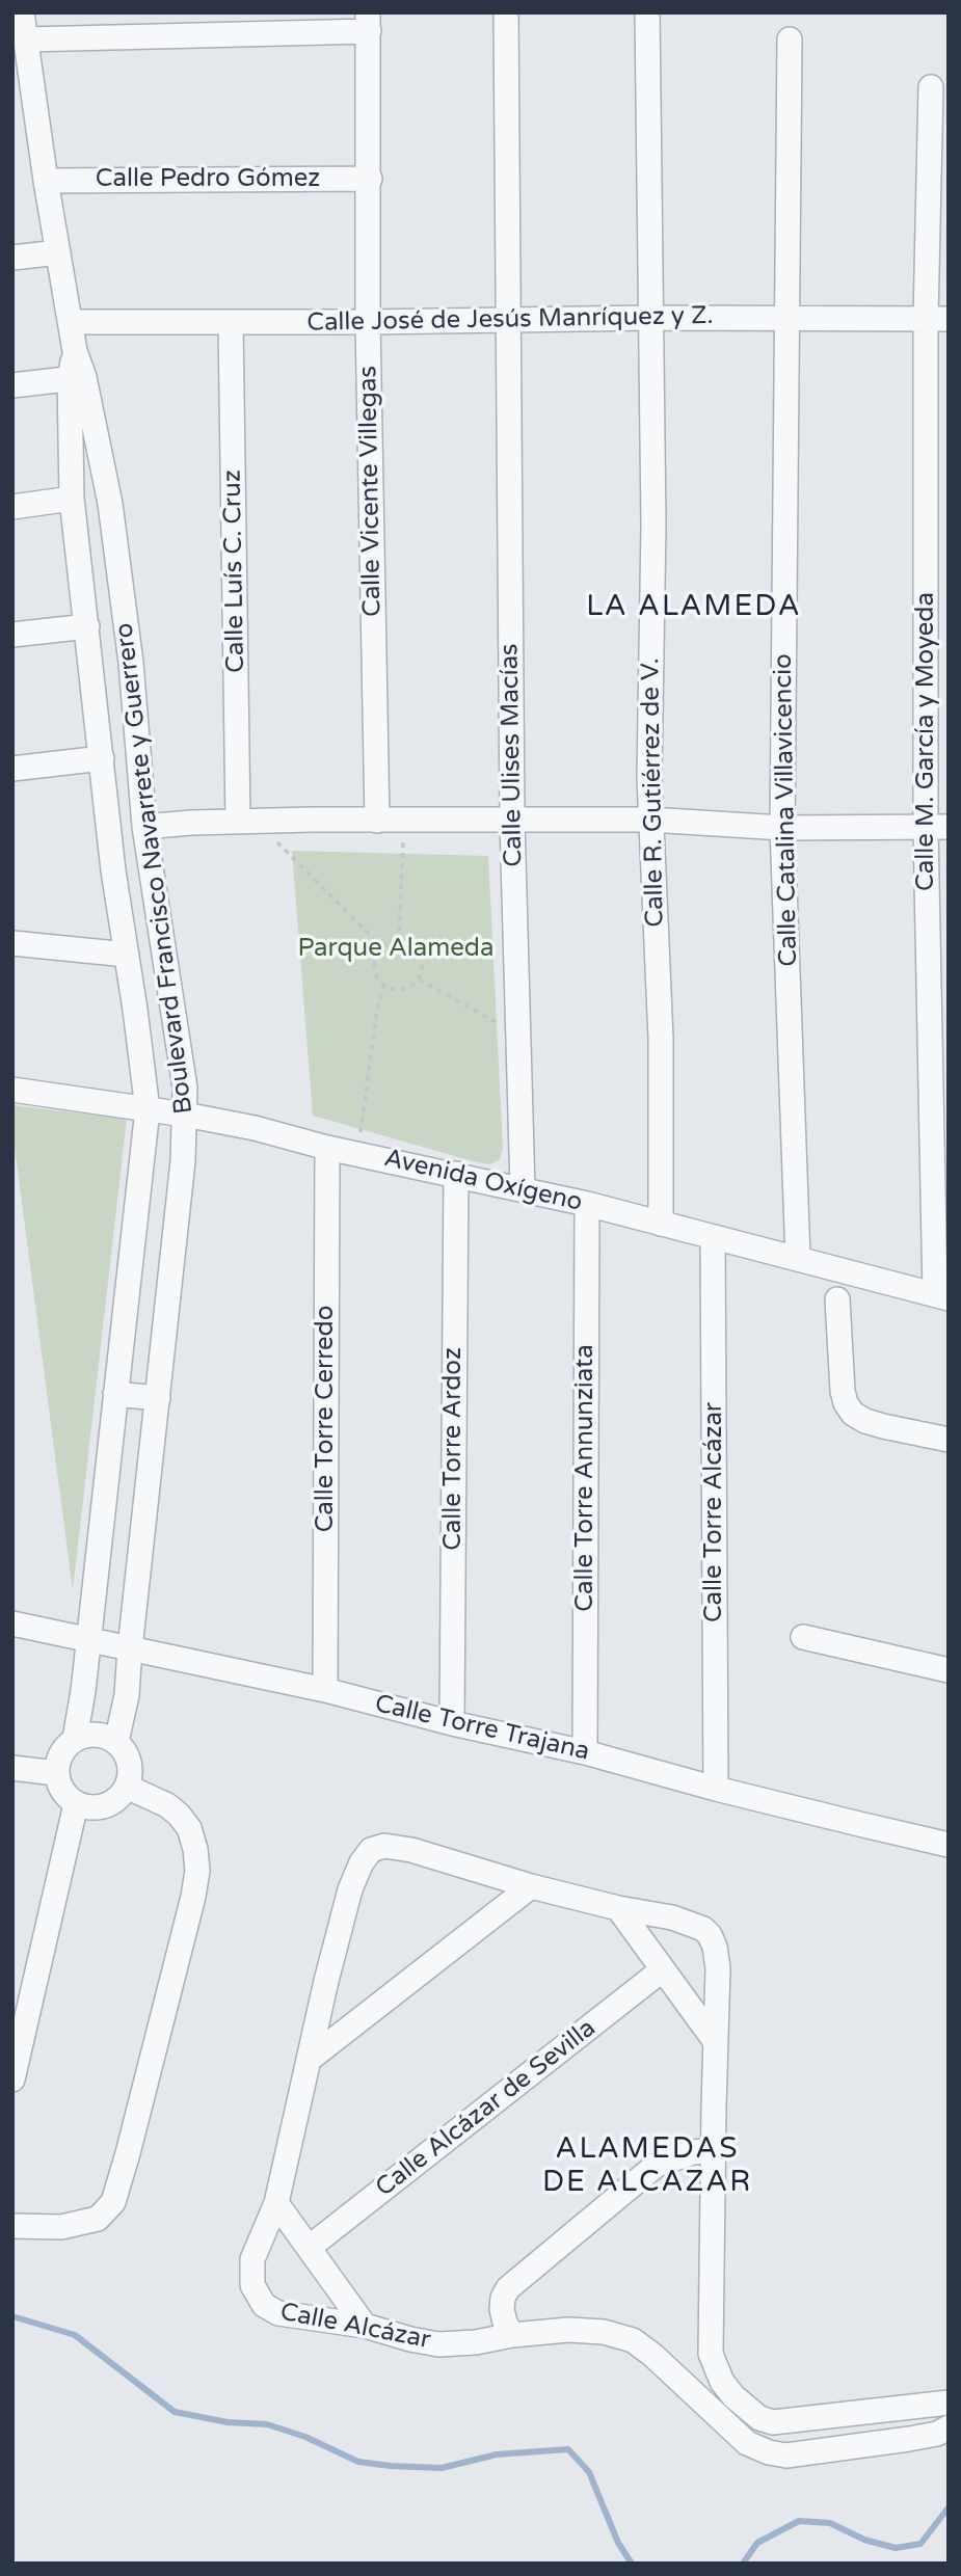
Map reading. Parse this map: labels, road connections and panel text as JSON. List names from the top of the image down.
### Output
{
  "streets": {
    "street": [
      "Calle Pedro Gómez",
      "Calle José de Jesús Manríquez y Z.",
      "Calle Vicente Villegas",
      "Calle Luís C. Cruz",
      "Calle M. García y Moyeda",
      "Calle Ulises Macías",
      "Calle R. Gutiérrez de V.",
      "Calle Catalina Villavicencio",
      "Boulevard Francisco Navarrete y Guerrero",
      "Avenida Oxígeno",
      "Calle Torre Cerredo",
      "Calle Torre Ardoz",
      "Calle Torre Annunziata",
      "Calle Torre Alcázar",
      "Calle Torre Trajana",
      "Calle Alcázar de Sevilla",
      "Calle Alcázar"
    ]
  },
  "crossings": [
    ["Calle Pedro Gómez", "Calle Vicente Villegas"],
    ["Calle Pedro Gómez", "Boulevard Francisco Navarrete y Guerrero"],
    ["Calle José de Jesús Manríquez y Z.", "Calle Vicente Villegas"],
    ["Calle José de Jesús Manríquez y Z.", "Calle Luís C. Cruz"],
    ["Calle José de Jesús Manríquez y Z.", "Calle M. García y Moyeda"],
    ["Calle José de Jesús Manríquez y Z.", "Calle Ulises Macías"],
    ["Calle José de Jesús Manríquez y Z.", "Calle R. Gutiérrez de V."],
    ["Calle José de Jesús Manríquez y Z.", "Calle Catalina Villavicencio"],
    ["Calle José de Jesús Manríquez y Z.", "Boulevard Francisco Navarrete y Guerrero"],
    ["Calle M. García y Moyeda", "Avenida Oxígeno"],
    ["Calle Ulises Macías", "Avenida Oxígeno"],
    ["Calle R. Gutiérrez de V.", "Avenida Oxígeno"],
    ["Calle Catalina Villavicencio", "Avenida Oxígeno"],
    ["Boulevard Francisco Navarrete y Guerrero", "Avenida Oxígeno"],
    ["Boulevard Francisco Navarrete y Guerrero", "Calle Torre Trajana"],
    ["Avenida Oxígeno", "Calle Torre Cerredo"],
    ["Avenida Oxígeno", "Calle Torre Ardoz"],
    ["Avenida Oxígeno", "Calle Torre Annunziata"],
    ["Avenida Oxígeno", "Calle Torre Alcázar"],
    ["Calle Torre Cerredo", "Calle Torre Trajana"],
    ["Calle Torre Ardoz", "Calle Torre Trajana"],
    ["Calle Torre Annunziata", "Calle Torre Trajana"],
    ["Calle Torre Alcázar", "Calle Torre Trajana"]
  ],
  "districts": ["LA ALAMEDA", "ALAMEDAS DE ALCAZAR"],
  "parks": ["Parque Alameda"]
}
